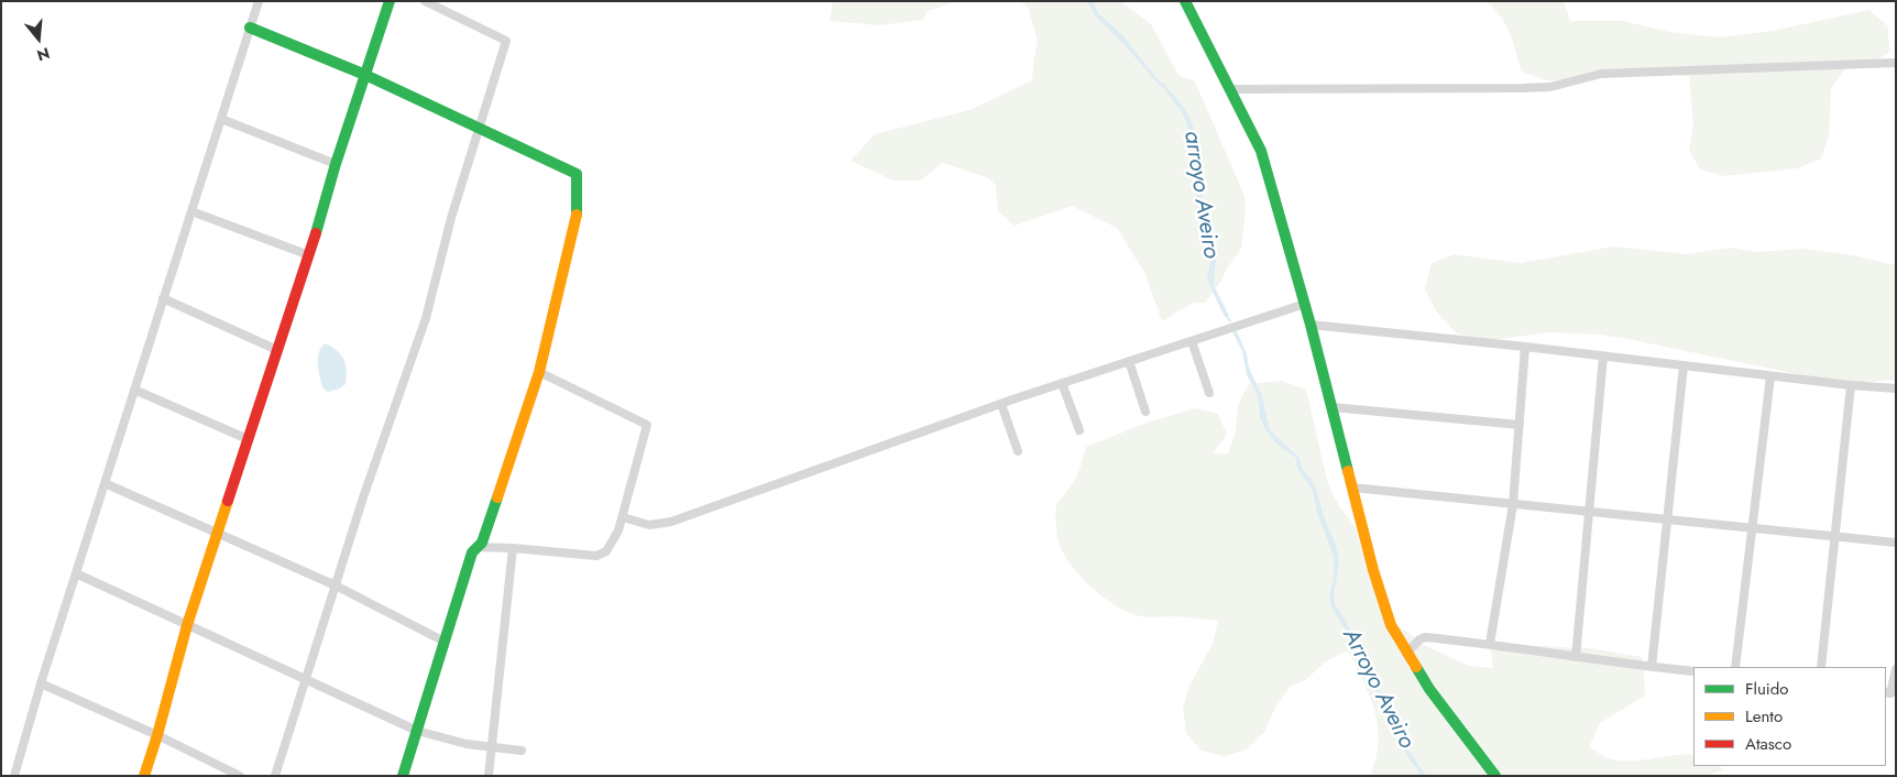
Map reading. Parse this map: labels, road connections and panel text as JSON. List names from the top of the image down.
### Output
{
  "water": ["arroyo Aveiro", "Arroyo Aveiro"],
  "legend": ["Fluido", "Lento", "Atasco"],
  "north": "bottom"
}
